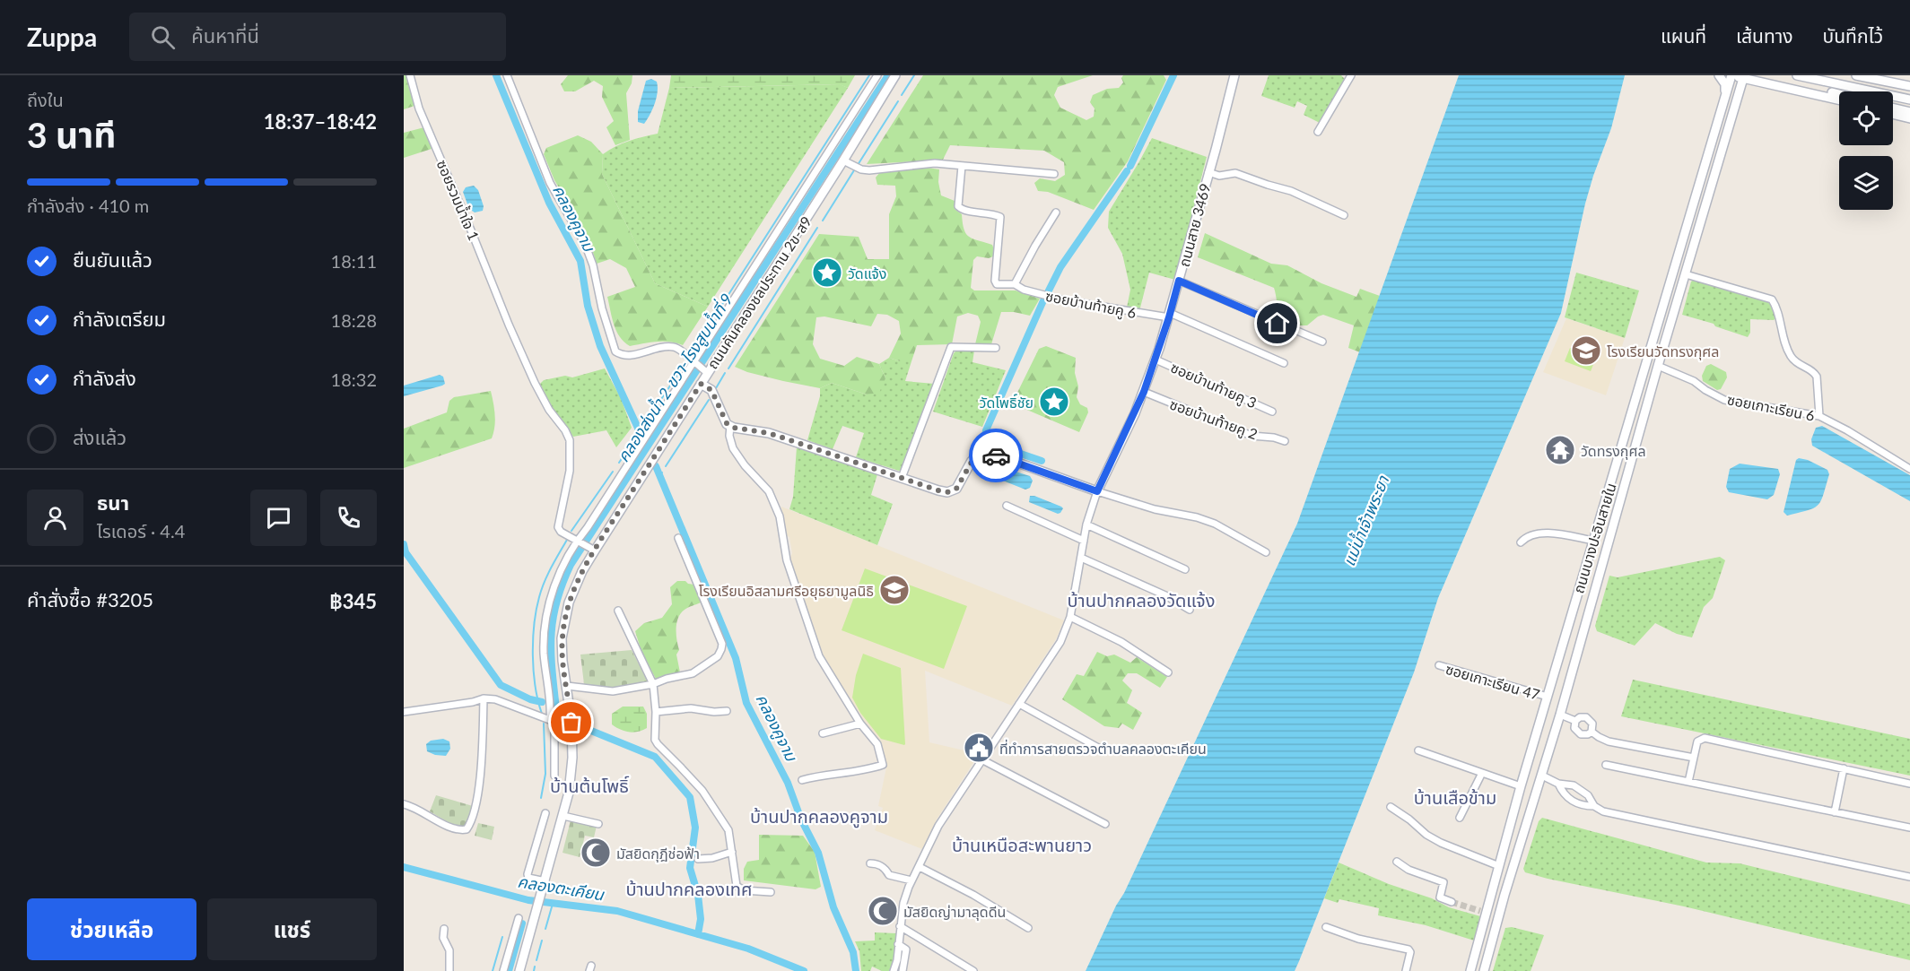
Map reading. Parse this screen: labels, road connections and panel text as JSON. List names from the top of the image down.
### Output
{
  "streets": {
    "main road": ["ถนนสาย 3469", "ถนนคันคลองชลประทาน 2ข-ส9", "ถนนบางปะอินสายใน"],
    "street": [
      "ซอยรวมน้ำใจ 1",
      "ซอยบ้านท้ายคู 6",
      "ซอยบ้านท้ายคู 3",
      "ซอยเกาะเรียน 6",
      "ซอยบ้านท้ายคู 2",
      "ซอยเกาะเรียน 47"
    ]
  },
  "crossings": [
    ["ถนนสาย 3469", "ซอยบ้านท้ายคู 6"],
    ["ถนนสาย 3469", "ซอยบ้านท้ายคู 3"],
    ["ถนนสาย 3469", "ซอยบ้านท้ายคู 2"],
    ["ซอยเกาะเรียน 6", "ถนนบางปะอินสายใน"],
    ["ถนนบางปะอินสายใน", "ซอยเกาะเรียน 47"]
  ],
  "districts": [
    "บ้านปากคลองวัดแจ้ง",
    "บ้านต้นโพธิ์",
    "บ้านเสือข้าม",
    "บ้านปากคลองคูจาม",
    "บ้านเหนือสะพานยาว",
    "บ้านปากคลองเทศ"
  ],
  "water": [
    "คลองคูจาม",
    "คลองส่งน้ำ 2 ขวา-โรงสูบน้ำที่ 9",
    "แม่น้ำเจ้าพระยา",
    "คลองตะเคียน"
  ],
  "places": {
    "place": ["วัดแจ้ง", "วัดโพธิ์ชัย"],
    "school or university": ["โรงเรียนวัดทรงกุศล", "โรงเรียนอิสลามศรีอยุธยามูลนิธิ"],
    "temple": ["วัดทรงกุศล"],
    "public building": ["ที่ทำการสายตรวจตำบลคลองตะเคียน"],
    "mosque": ["มัสยิดกุฎีช่อฟ้า", "มัสยิดญ่ามาลุดดีน"]
  },
  "page": {
    "header": "Zuppa",
    "search": "ค้นหาที่นี่",
    "nav": ["แผนที่", "เส้นทาง", "บันทึกไว้"],
    "heading": ["3 นาที", "ถึงใน", "18:37–18:42"],
    "panel": [
      "ธนา",
      "ไรเดอร์ · 4.4",
      "คำสั่งซื้อ #3205",
      "฿345"
    ],
    "bar": "กำลังส่ง · 410 m",
    "list": [
      ["ยืนยันแล้ว", "18:11"],
      ["กำลังเตรียม", "18:28"],
      ["กำลังส่ง", "18:32"],
      "ส่งแล้ว"
    ],
    "buttons": ["ช่วยเหลือ", "แชร์"]
  }
}
